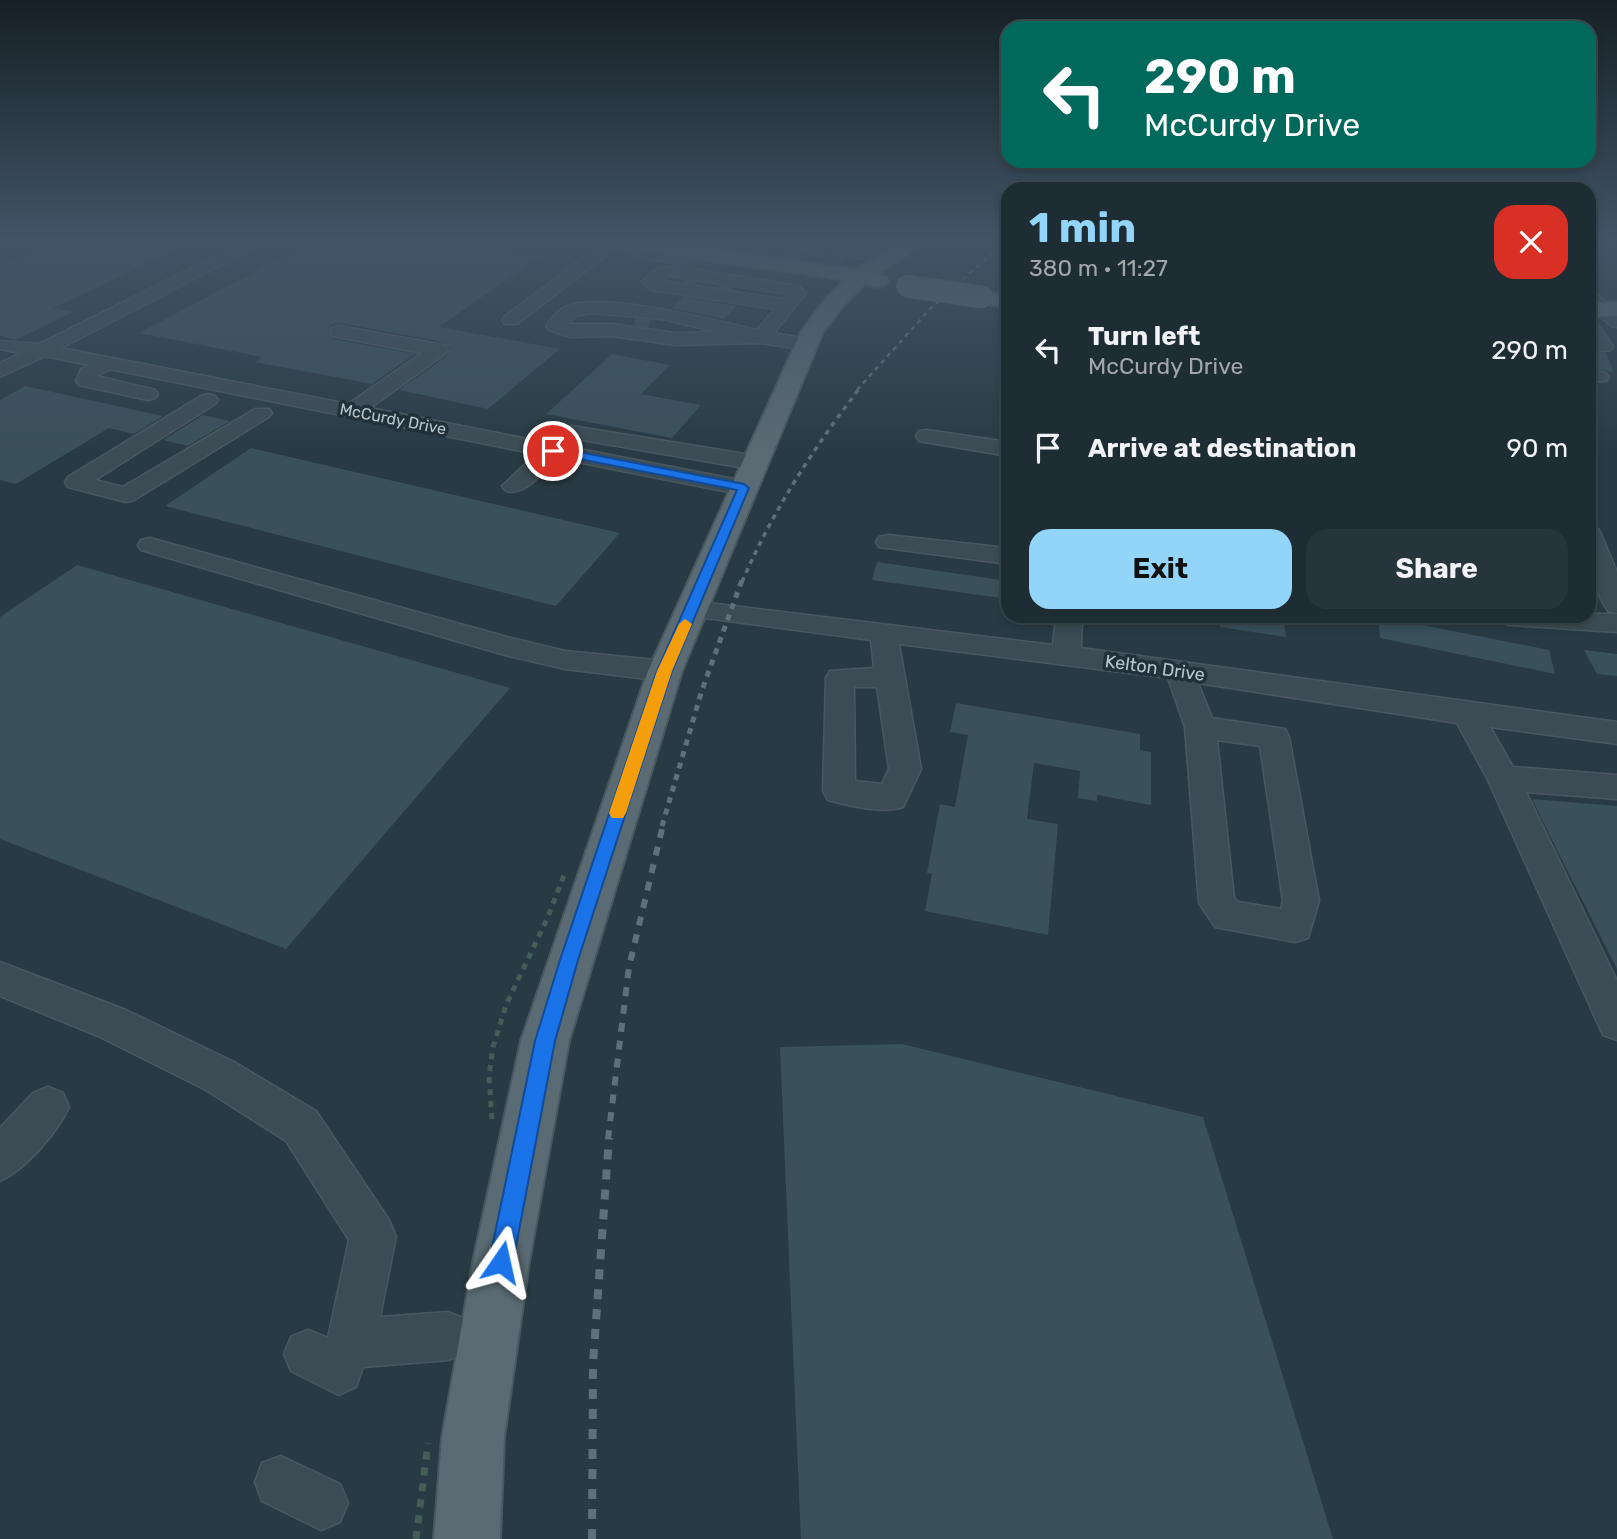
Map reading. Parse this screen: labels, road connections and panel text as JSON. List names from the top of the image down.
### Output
{
  "streets": {
    "street": ["McCurdy Drive", "Kelton Drive"]
  },
  "page": {
    "turn": ["290 m", "McCurdy Drive"],
    "heading": ["1 min", "380 m · 11:27"],
    "list": [
      {
        "name": "Turn left",
        "note": "McCurdy Drive",
        "value": "290 m"
      },
      {
        "name": "Arrive at destination",
        "value": "90 m"
      }
    ],
    "buttons": ["Exit", "Share"]
  }
}
